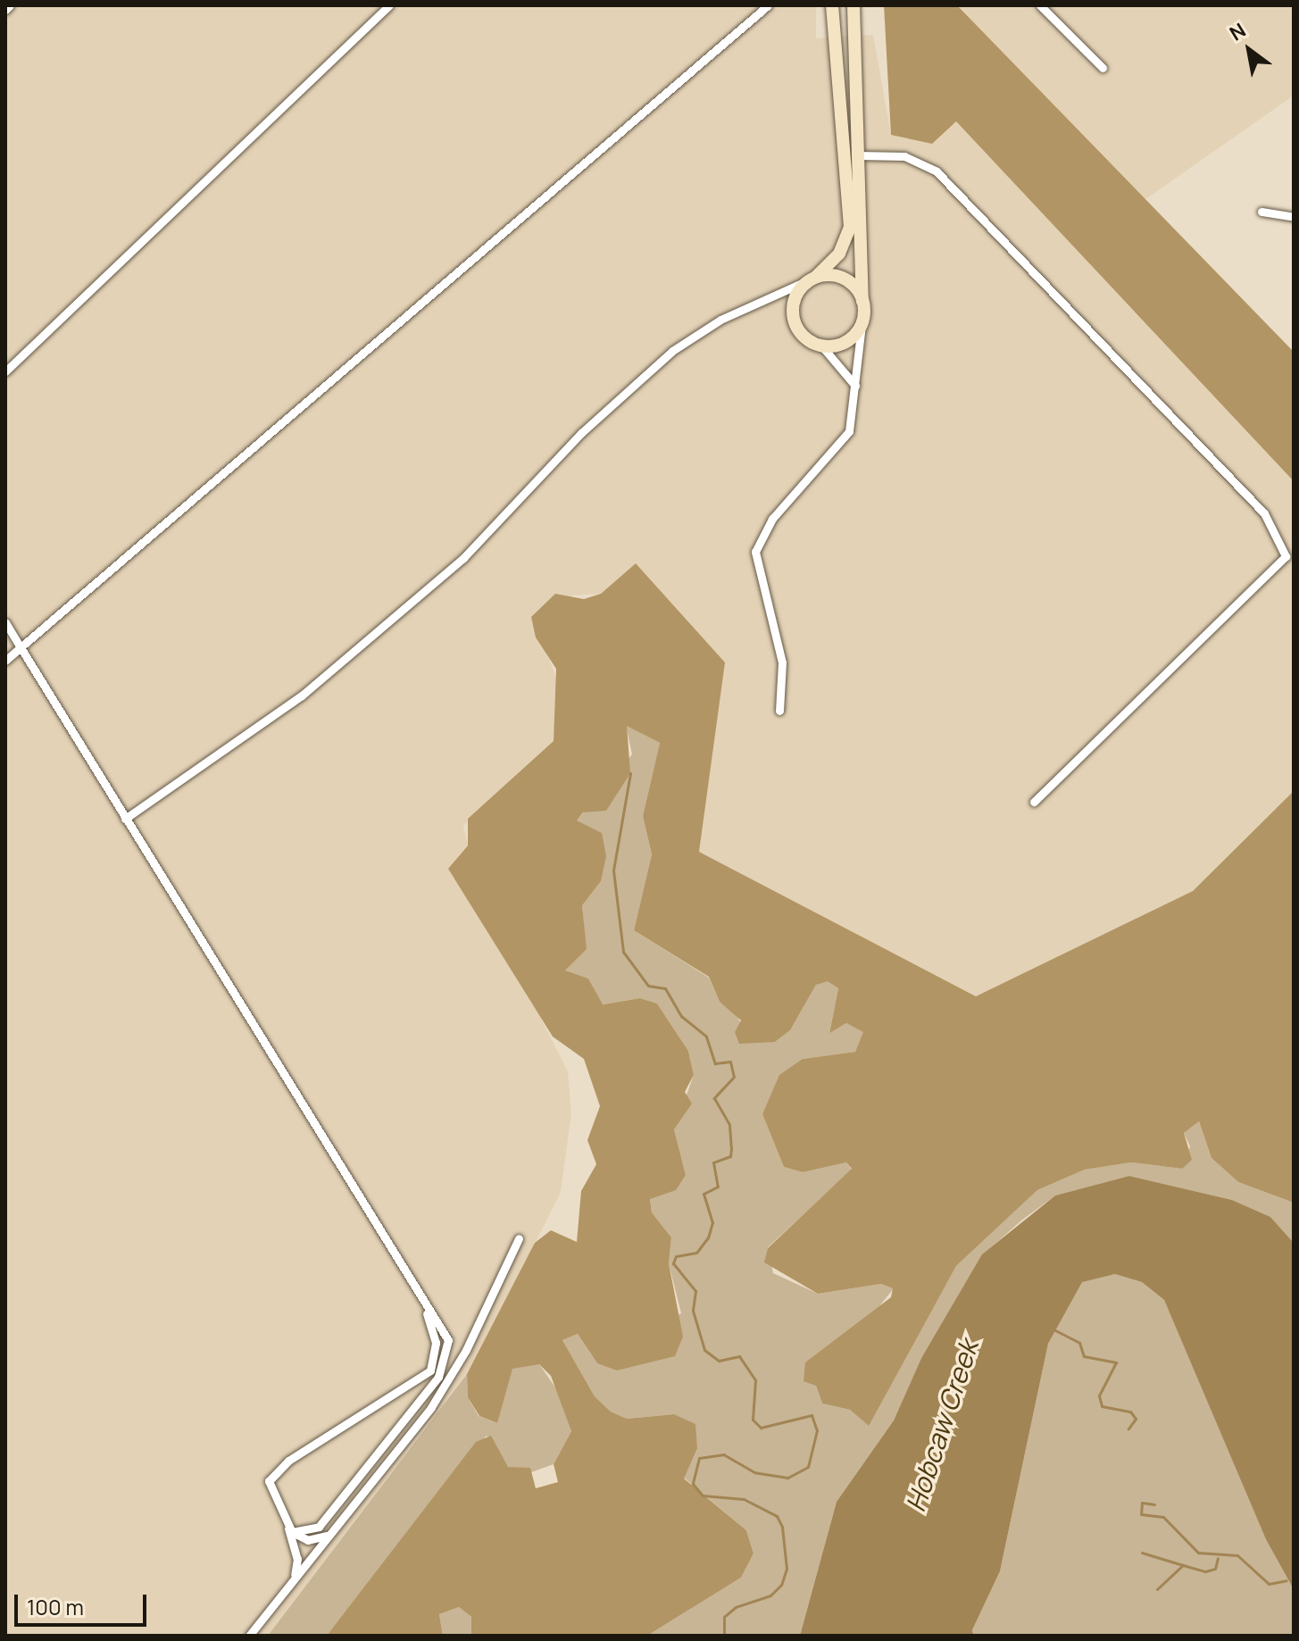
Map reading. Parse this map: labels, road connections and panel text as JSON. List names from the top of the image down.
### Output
{
  "water": ["Hobcaw Creek"],
  "scale_bar": "100 m",
  "north": "top left"
}
